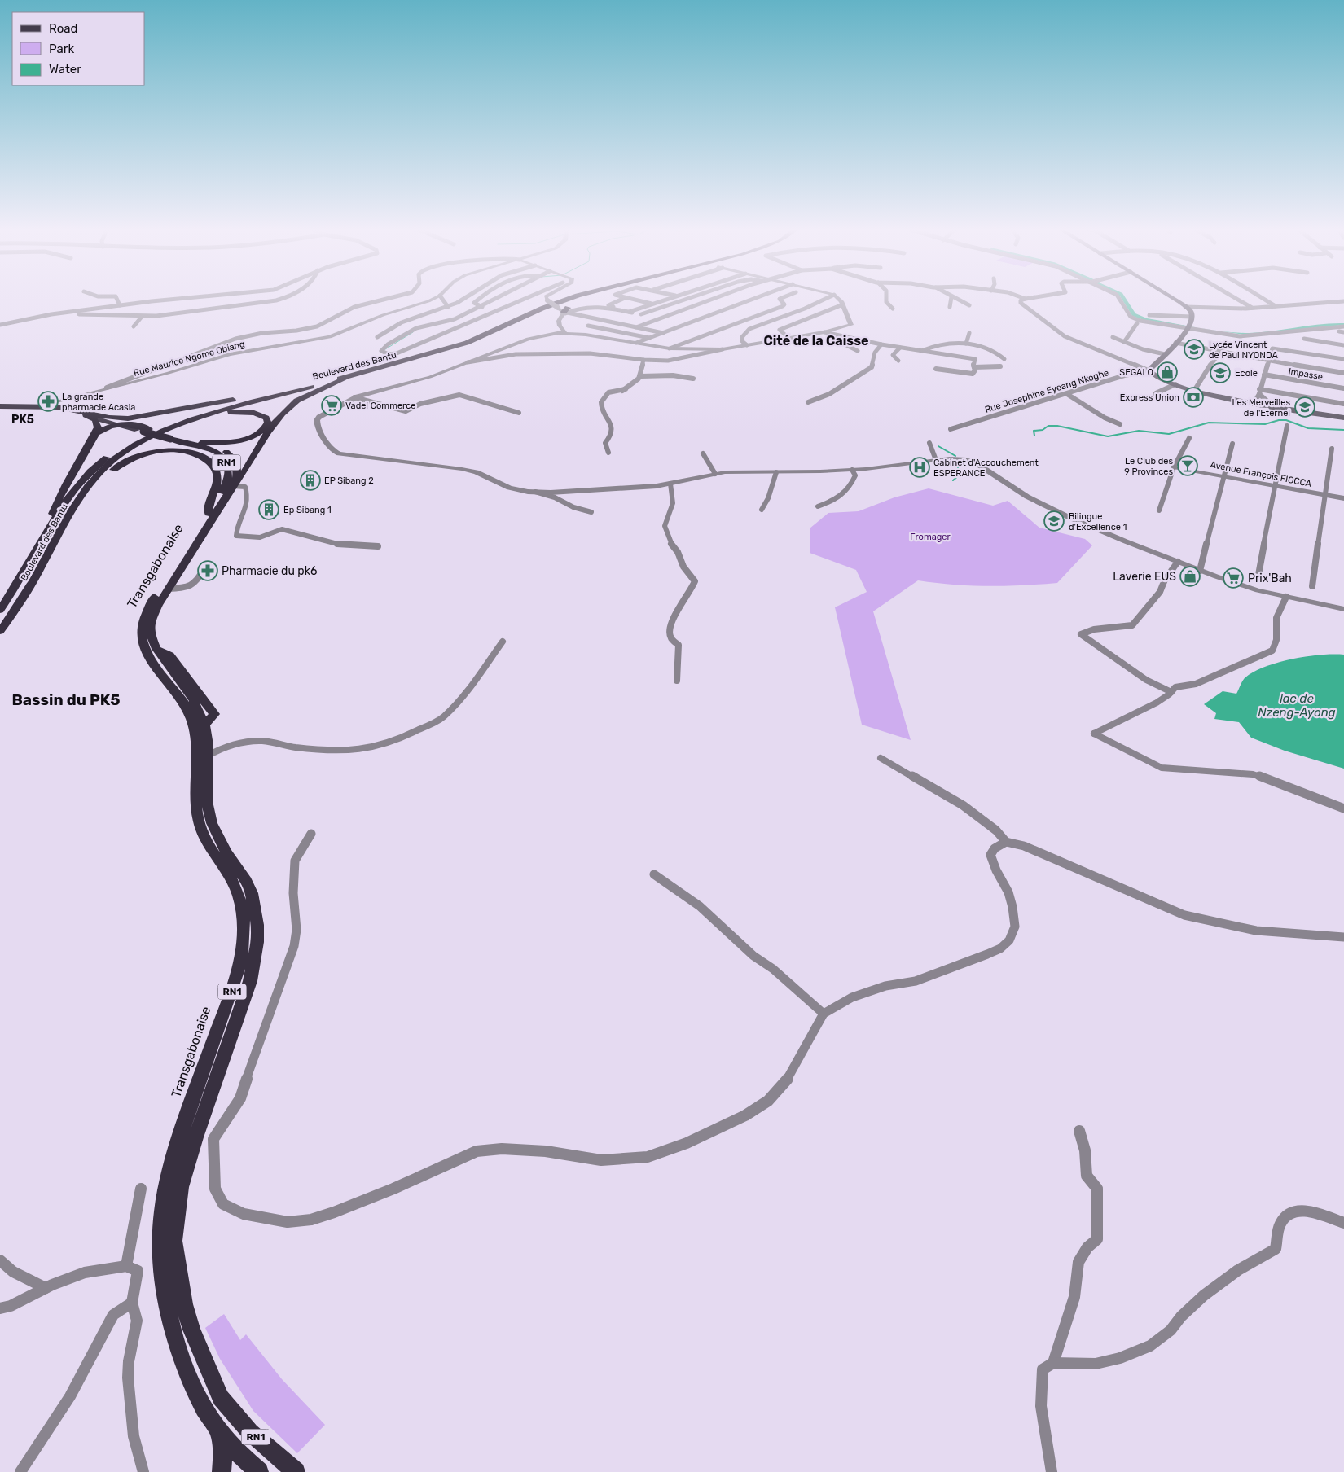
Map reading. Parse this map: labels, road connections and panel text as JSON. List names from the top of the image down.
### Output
{
  "streets": {
    "highway": ["Boulevard des Bantu", "RN1", "Transgabonaise"],
    "street": [
      "Rue Maurice Ngome Obiang",
      "Impasse",
      "Rue Josephine Eyeang Nkoghe",
      "Avenue François FIOCCA"
    ]
  },
  "crossings": [
    ["Rue Maurice Ngome Obiang", "RN1"],
    ["RN1", "Transgabonaise"]
  ],
  "districts": ["Cité de la Caisse", "PK5", "Bassin du PK5"],
  "water": ["lac de Nzeng-Ayong"],
  "parks": ["Fromager"],
  "places": {
    "school or university": [
      "Lycée Vincent de Paul NYONDA",
      "Ecole",
      "Les Merveilles de l'Eternel",
      "Bilingue d'Excellence 1"
    ],
    "shop": ["SEGALO", "Laverie EUS"],
    "bank": ["Express Union"],
    "pharmacy": ["La grande pharmacie Acasia", "Pharmacie du pk6"],
    "supermarket": ["Vadel Commerce", "Prix'Bah"],
    "bar": ["Le Club des 9 Provinces"],
    "hospital": ["Cabinet d'Accouchement ESPERANCE"],
    "building": ["EP Sibang 2", "Ep Sibang 1"]
  },
  "legend": ["Road", "Park", "Water"]
}
